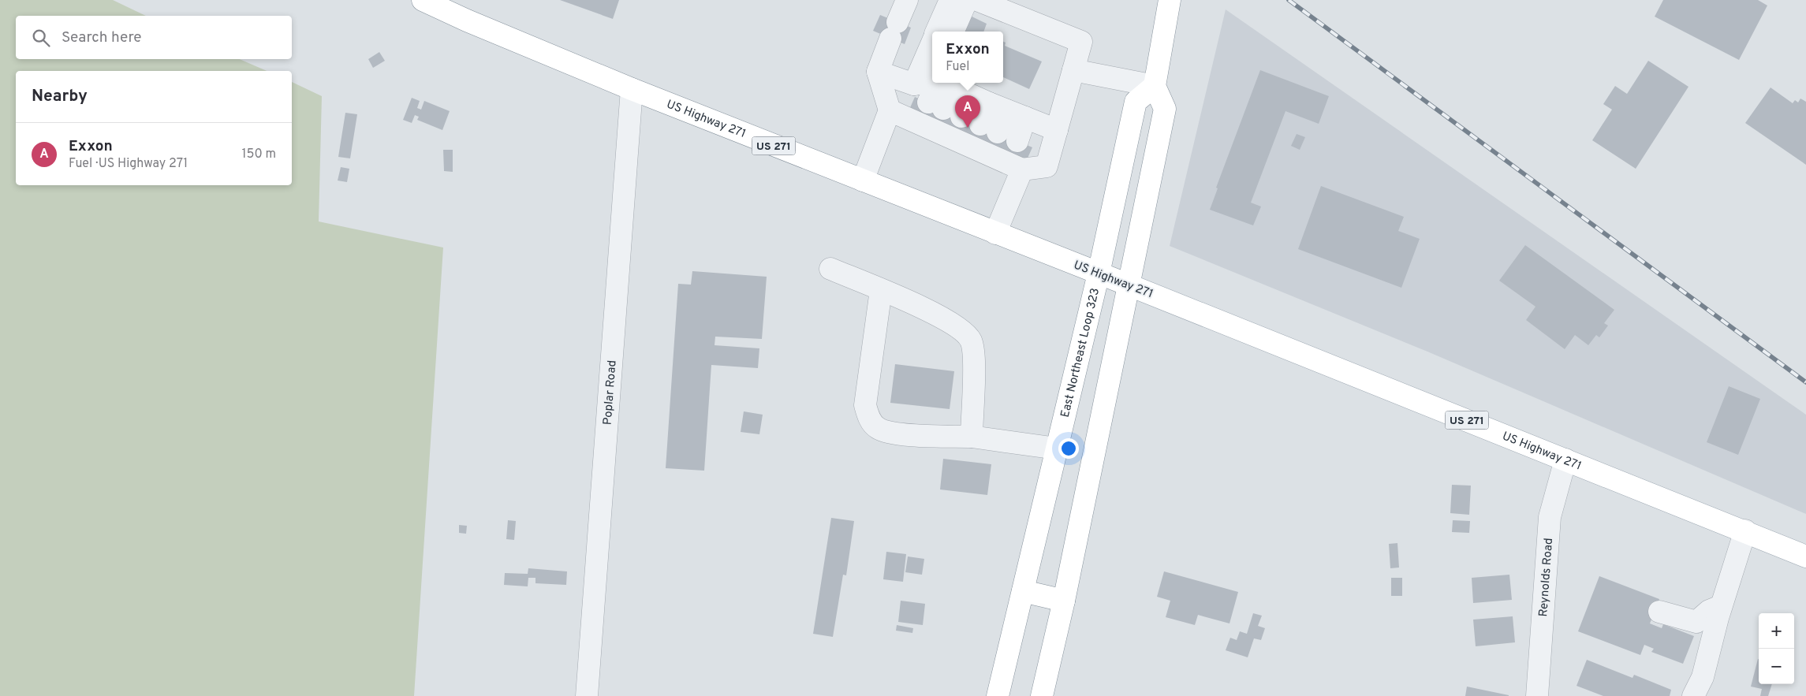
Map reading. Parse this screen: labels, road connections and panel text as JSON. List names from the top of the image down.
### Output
{
  "streets": {
    "main road": ["US Highway 271", "US 271", "East Northeast Loop 323"],
    "street": ["Poplar Road", "Reynolds Road"]
  },
  "crossings": [
    ["US Highway 271", "East Northeast Loop 323"],
    ["US Highway 271", "Poplar Road"],
    ["US Highway 271", "Reynolds Road"]
  ],
  "page": {
    "search": "Search here",
    "popup": ["Exxon", "Fuel"],
    "heading": "Nearby",
    "pins": "A",
    "list": [
      {
        "mark": "A",
        "name": "Exxon",
        "note": "Fuel · US Highway 271",
        "value": "150 m"
      }
    ],
    "map_buttons": ["+", "−"]
  }
}
